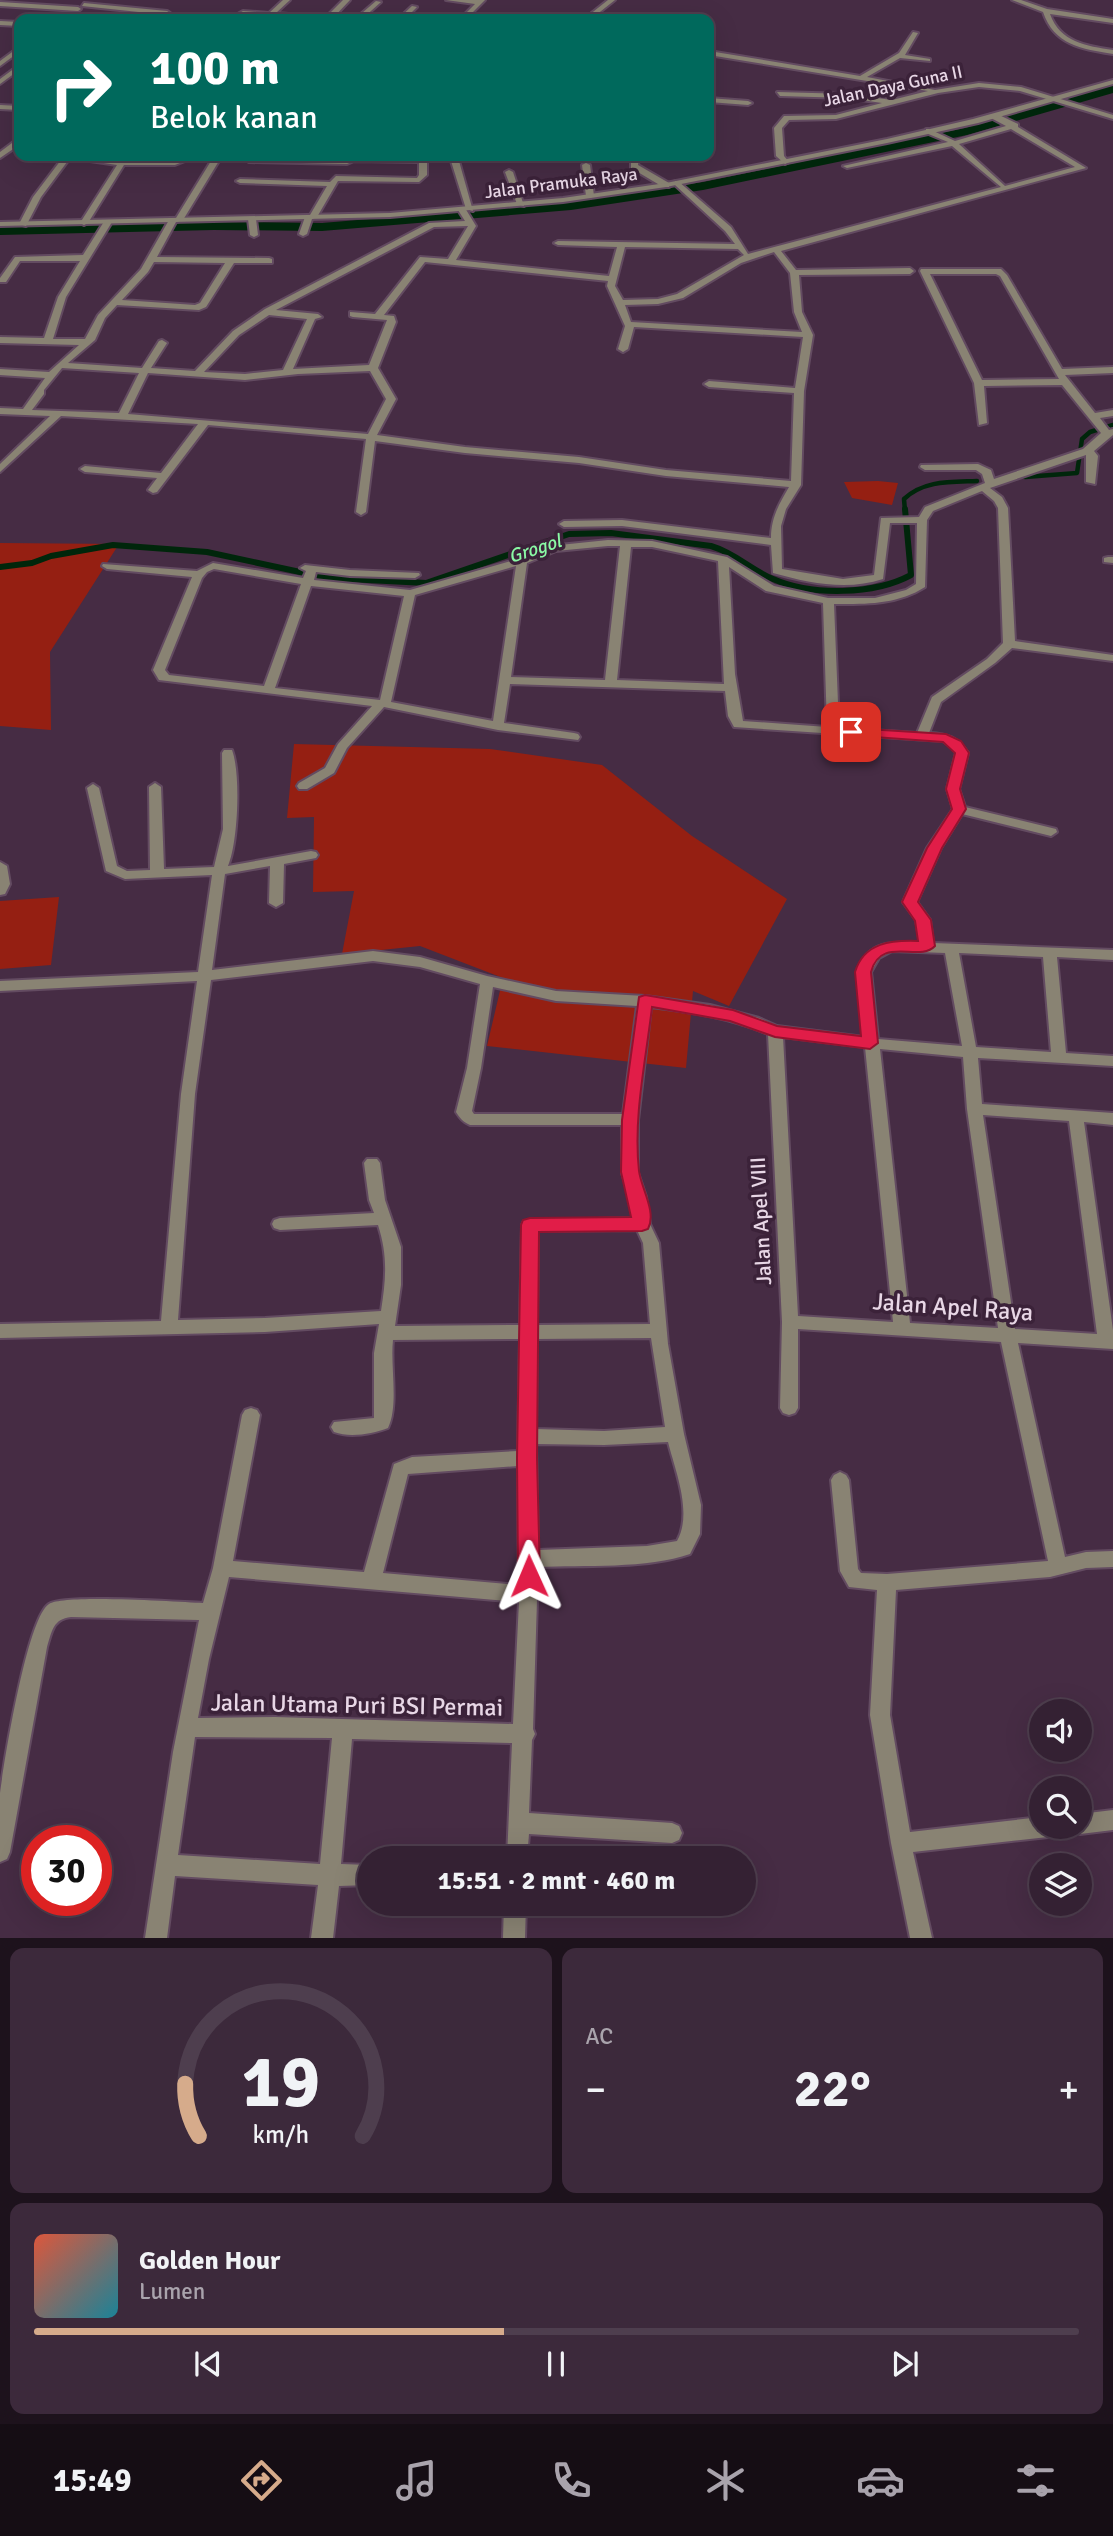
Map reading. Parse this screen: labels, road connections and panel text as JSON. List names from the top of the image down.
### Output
{
  "streets": {
    "street": [
      "Jalan Daya Guna II",
      "Jalan Pramuka Raya",
      "Jalan Apel VIII",
      "Jalan Apel Raya",
      "Jalan Utama Puri BSI Permai"
    ]
  },
  "crossings": [
    ["Jalan Daya Guna II", "Jalan Pramuka Raya"],
    ["Jalan Apel VIII", "Jalan Apel Raya"]
  ],
  "water": ["Grogol"],
  "page": {
    "turn": ["100 m", "Belok kanan"],
    "limit": "30",
    "trip": "15:51 · 2 mnt · 460 m",
    "tile": "AC",
    "heat": ["−", "22°", "+"],
    "song": ["Golden Hour", "Lumen"],
    "tabs": "15:49",
    "gauge": ["19", "km/h"]
  }
}
